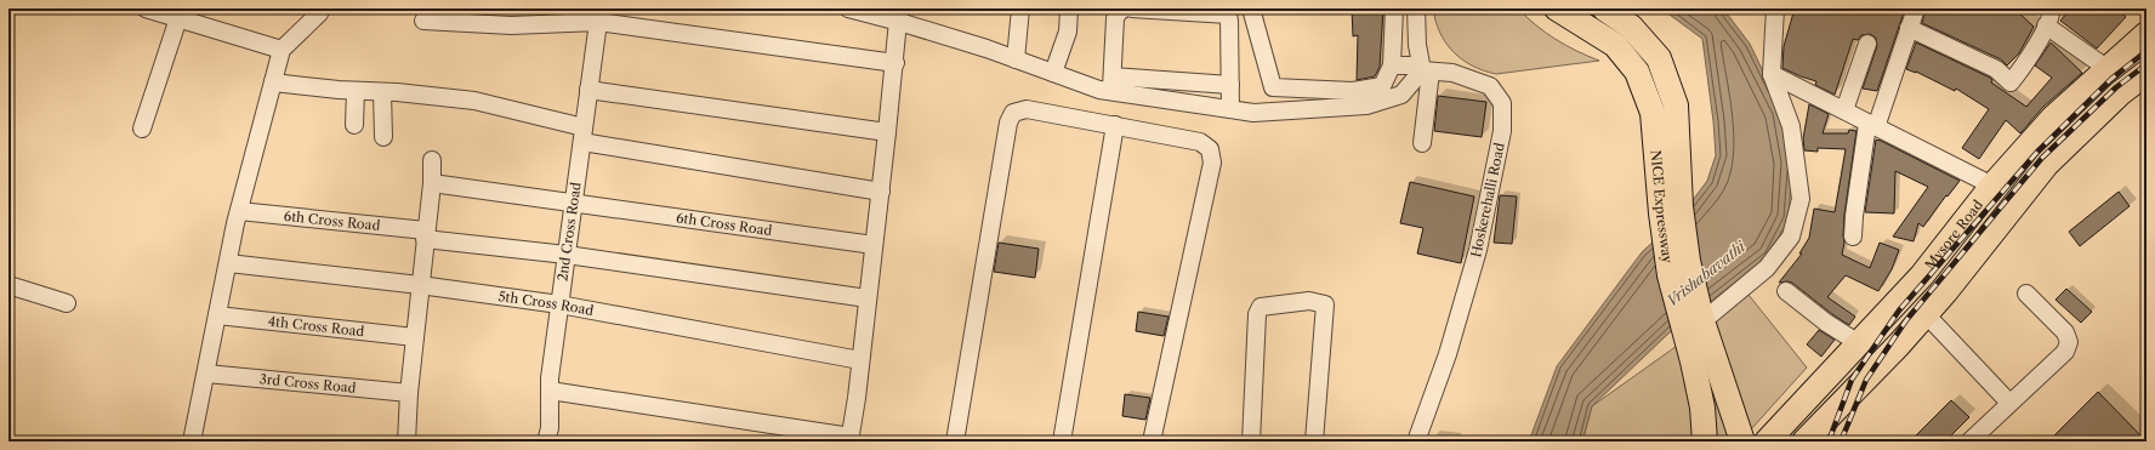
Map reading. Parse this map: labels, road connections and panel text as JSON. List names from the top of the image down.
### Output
{
  "streets": {
    "highway": ["NICE Expressway", "Mysore Road"],
    "street": [
      "Hoskerehalli Road",
      "6th Cross Road",
      "2nd Cross Road",
      "5th Cross Road",
      "4th Cross Road",
      "3rd Cross Road"
    ]
  },
  "crossings": [
    ["6th Cross Road", "2nd Cross Road"],
    ["2nd Cross Road", "5th Cross Road"]
  ],
  "water": ["Vrishabavathi"]
}
